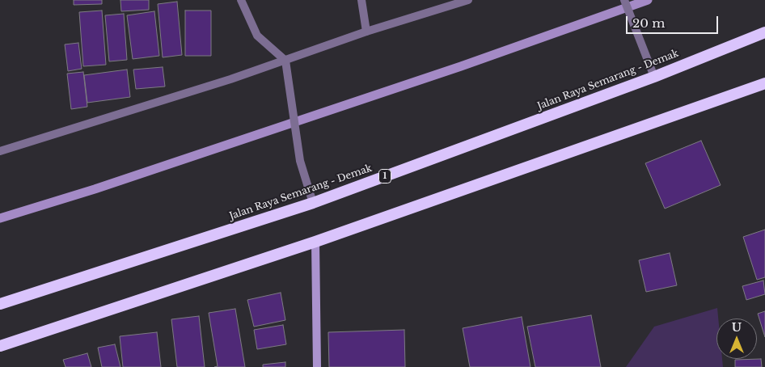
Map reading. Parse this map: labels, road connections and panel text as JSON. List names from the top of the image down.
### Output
{
  "streets": {
    "highway": ["Jalan Raya Semarang - Demak", "1"]
  },
  "scale_bar": "20 m",
  "north": "top"
}
